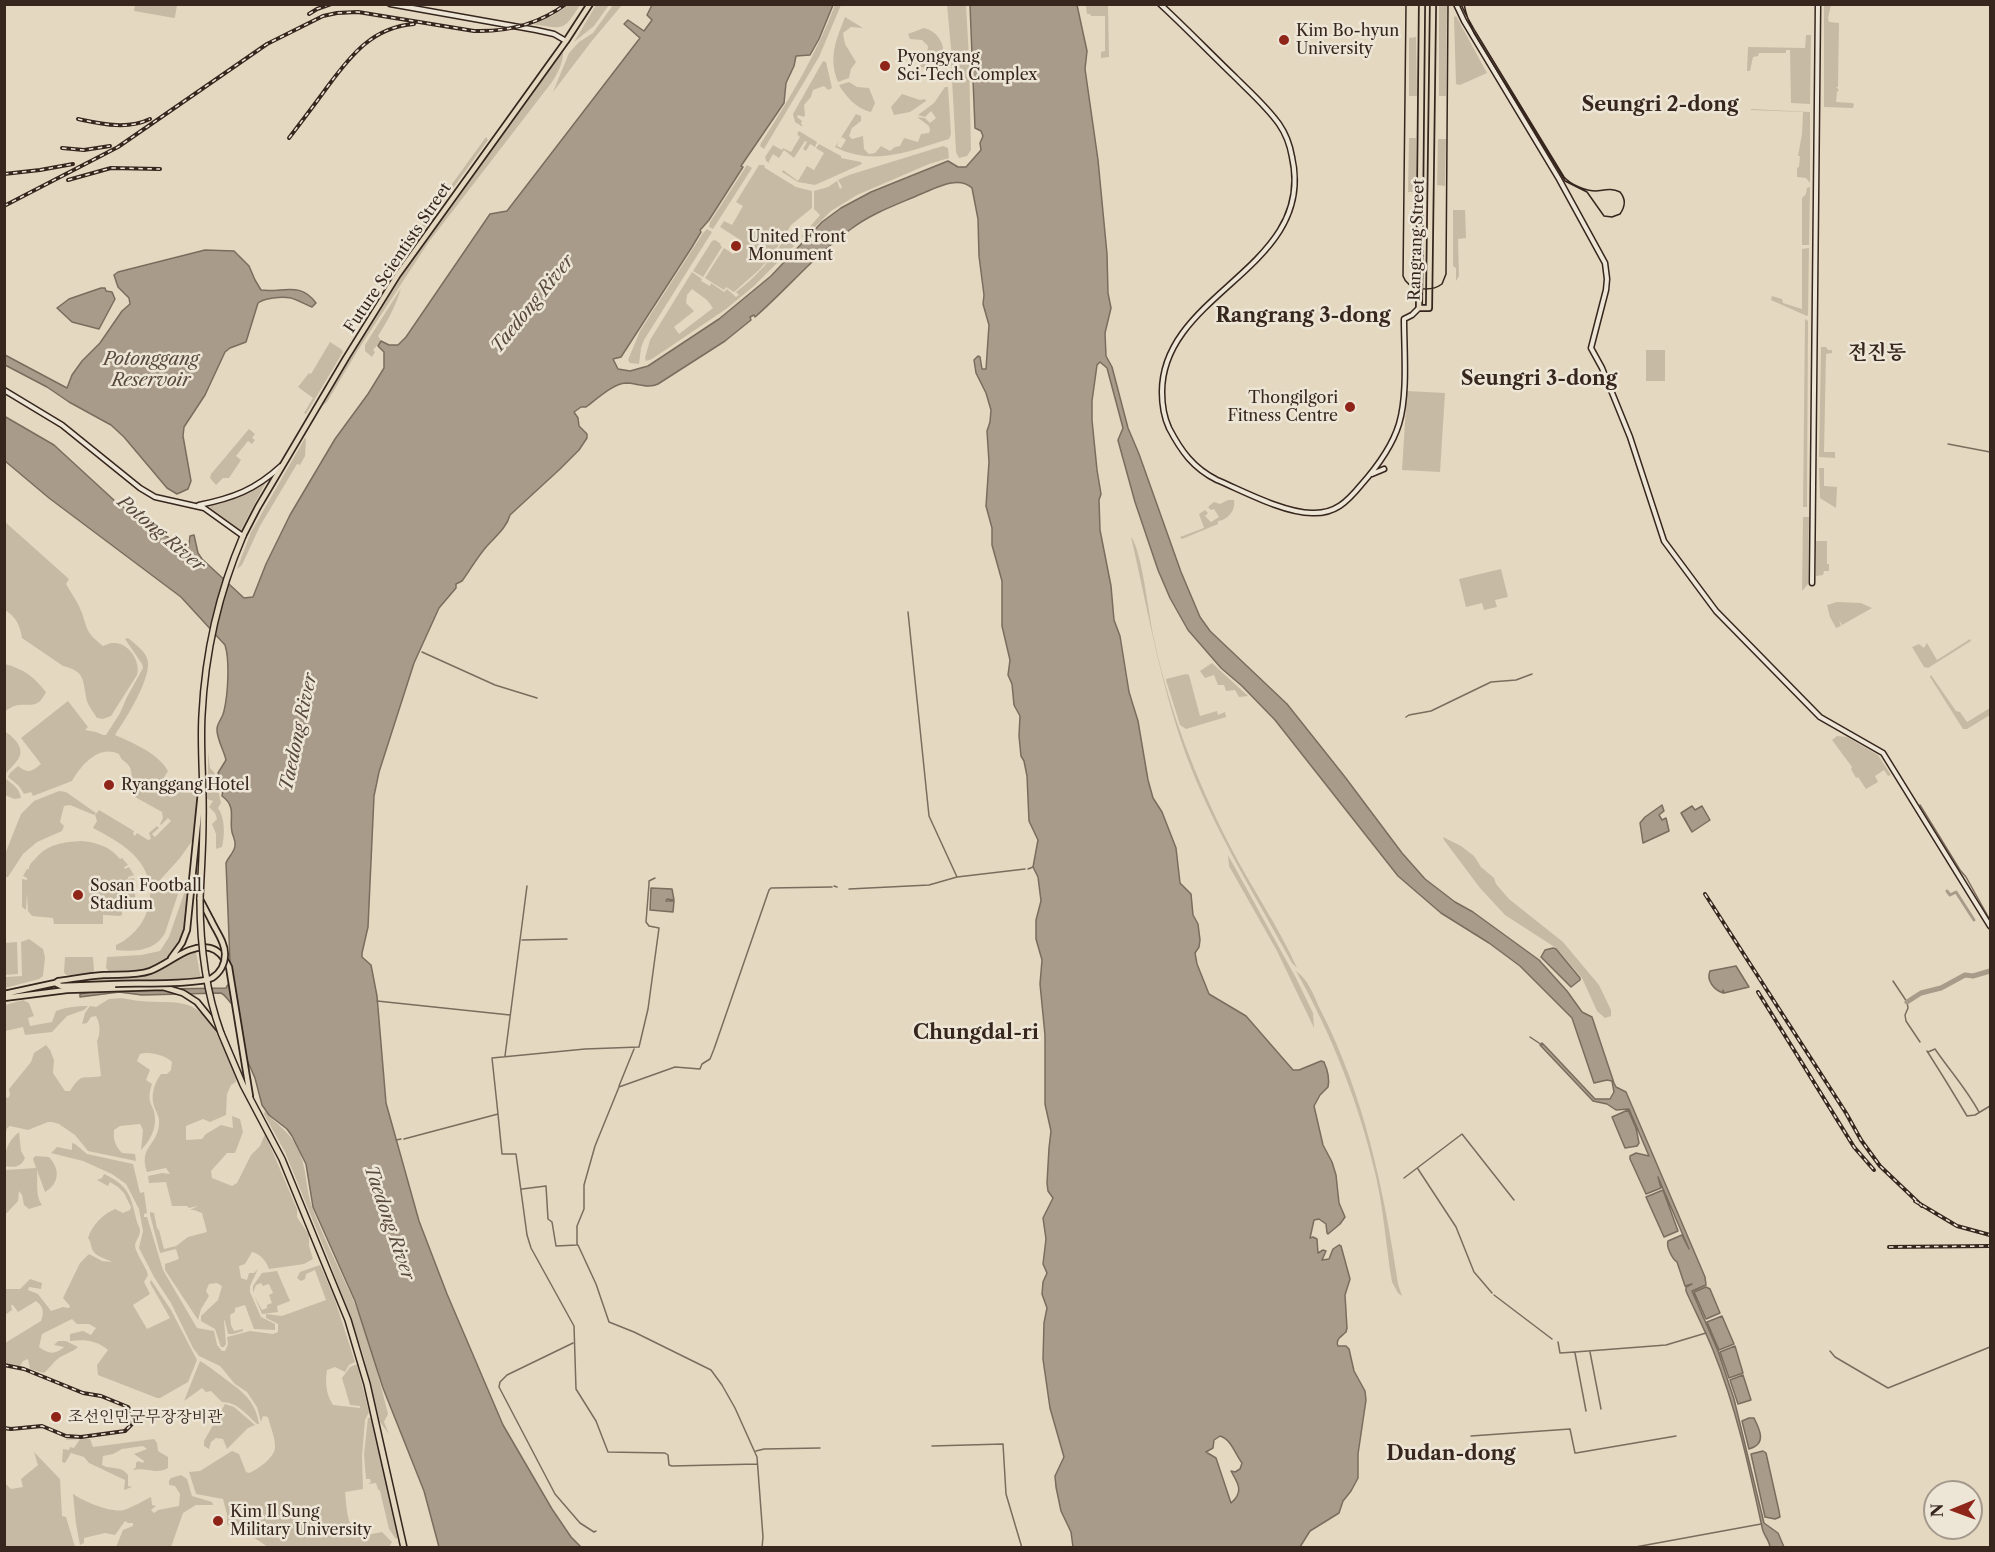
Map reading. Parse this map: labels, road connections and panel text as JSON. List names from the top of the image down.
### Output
{
  "streets": {
    "main road": ["Rangrang Street", "Future Scientists Street"]
  },
  "districts": [
    "Seungri 2-dong",
    "Rangrang 3-dong",
    "전진동",
    "Seungri 3-dong",
    "Chungdal-ri",
    "Dudan-dong"
  ],
  "water": ["Taedong River", "Potonggang Reservoir", "Potong River"],
  "places": [
    "Kim Bo-hyun University",
    "Pyongyang Sci-Tech Complex",
    "United Front Monument",
    "Thongilgori Fitness Centre",
    "Ryanggang Hotel",
    "Sosan Football Stadium",
    "조선인민군무장장비관",
    "Kim Il Sung Military University"
  ],
  "north": "left"
}
